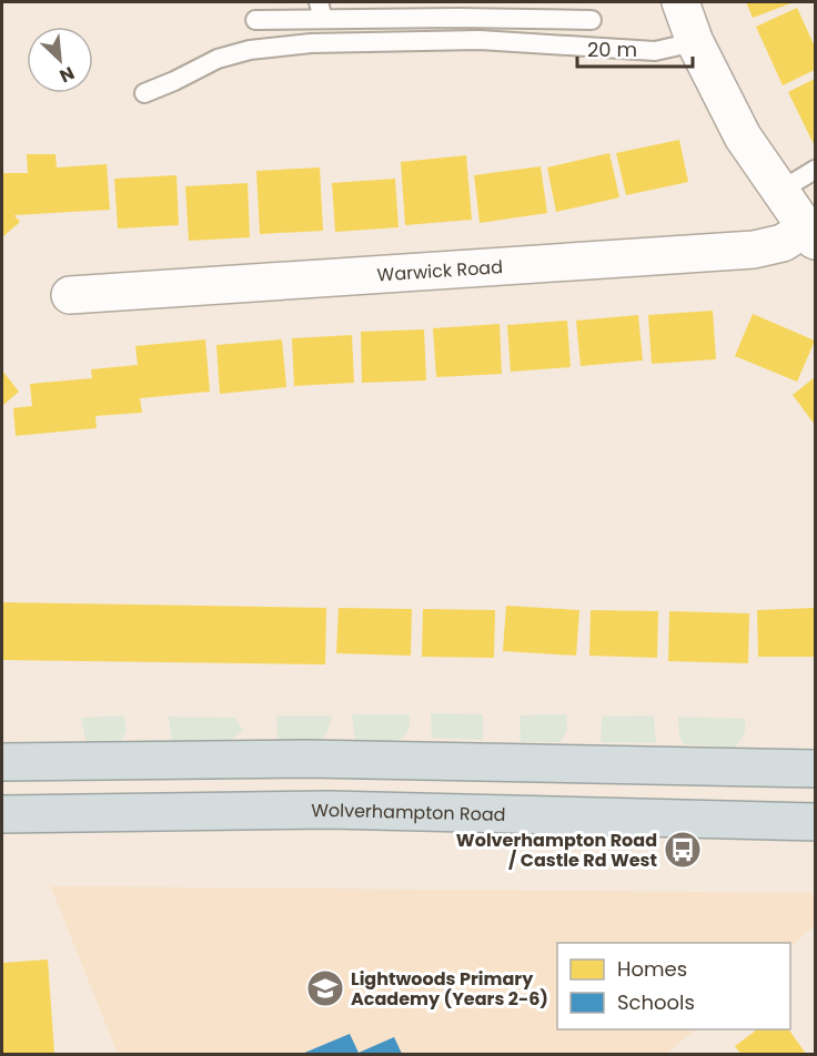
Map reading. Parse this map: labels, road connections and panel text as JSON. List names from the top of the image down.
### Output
{
  "streets": {
    "highway": ["Wolverhampton Road"],
    "street": ["Warwick Road"]
  },
  "places": {
    "bus stop": ["Wolverhampton Road / Castle Rd West"],
    "school or university": ["Lightwoods Primary Academy (Years 2-6)"]
  },
  "legend": ["Homes", "Schools"],
  "scale_bar": "20 m",
  "north": "bottom right"
}
